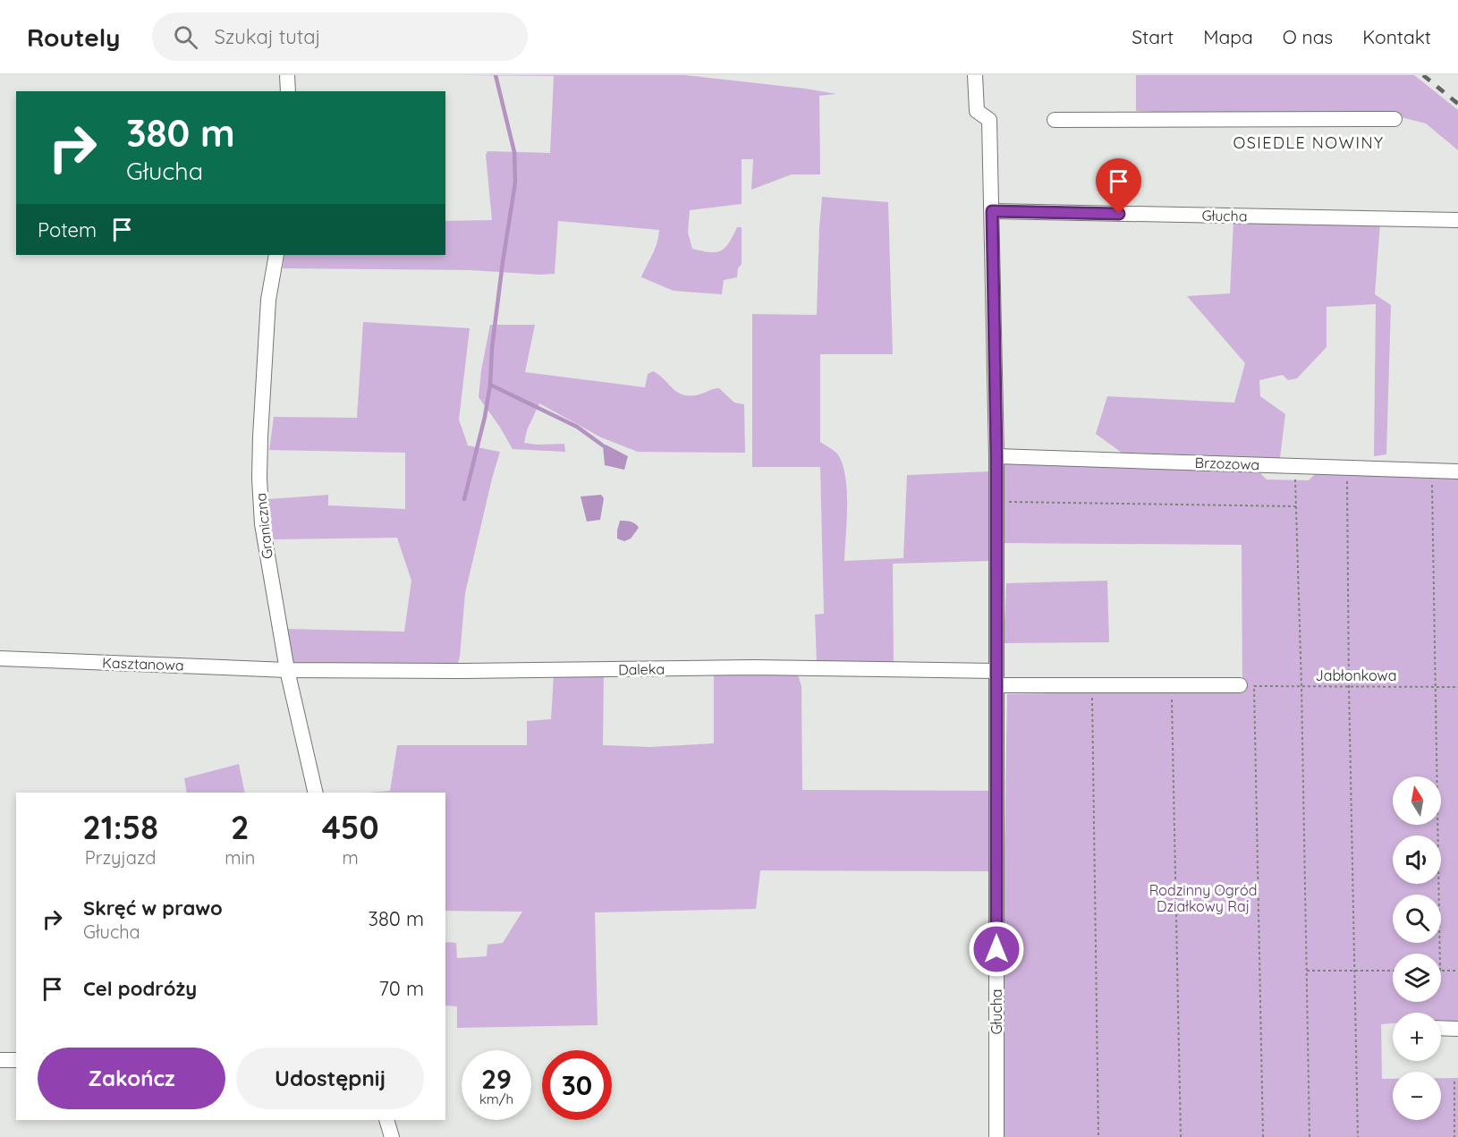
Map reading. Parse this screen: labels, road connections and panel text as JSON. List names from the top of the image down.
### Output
{
  "streets": {
    "street": [
      "Głucha",
      "Brzozowa",
      "Graniczna",
      "Kasztanowa",
      "Daleka"
    ],
    "path": ["Jabłonkowa"]
  },
  "crossings": [
    ["Głucha", "Brzozowa"],
    ["Głucha", "Daleka"],
    ["Graniczna", "Kasztanowa"],
    ["Graniczna", "Daleka"],
    ["Kasztanowa", "Daleka"],
    ["Daleka", "Jabłonkowa"]
  ],
  "districts": ["OSIEDLE NOWINY"],
  "parks": ["Rodzinny Ogród Działkowy Raj"],
  "north": "top",
  "page": {
    "header": "Routely",
    "search": "Szukaj tutaj",
    "nav": [
      "Start",
      "Mapa",
      "O nas",
      "Kontakt"
    ],
    "turn": ["380 m", "Głucha"],
    "then": "Potem",
    "map_buttons": ["+", "−"],
    "eta": [
      "21:58",
      "Przyjazd",
      "2",
      "min",
      "450",
      "m"
    ],
    "list": [
      {
        "name": "Skręć w prawo",
        "note": "Głucha",
        "value": "380 m"
      },
      {
        "name": "Cel podróży",
        "value": "70 m"
      }
    ],
    "buttons": ["Zakończ", "Udostępnij"],
    "speed": "29 km/h",
    "limit": "30"
  }
}
